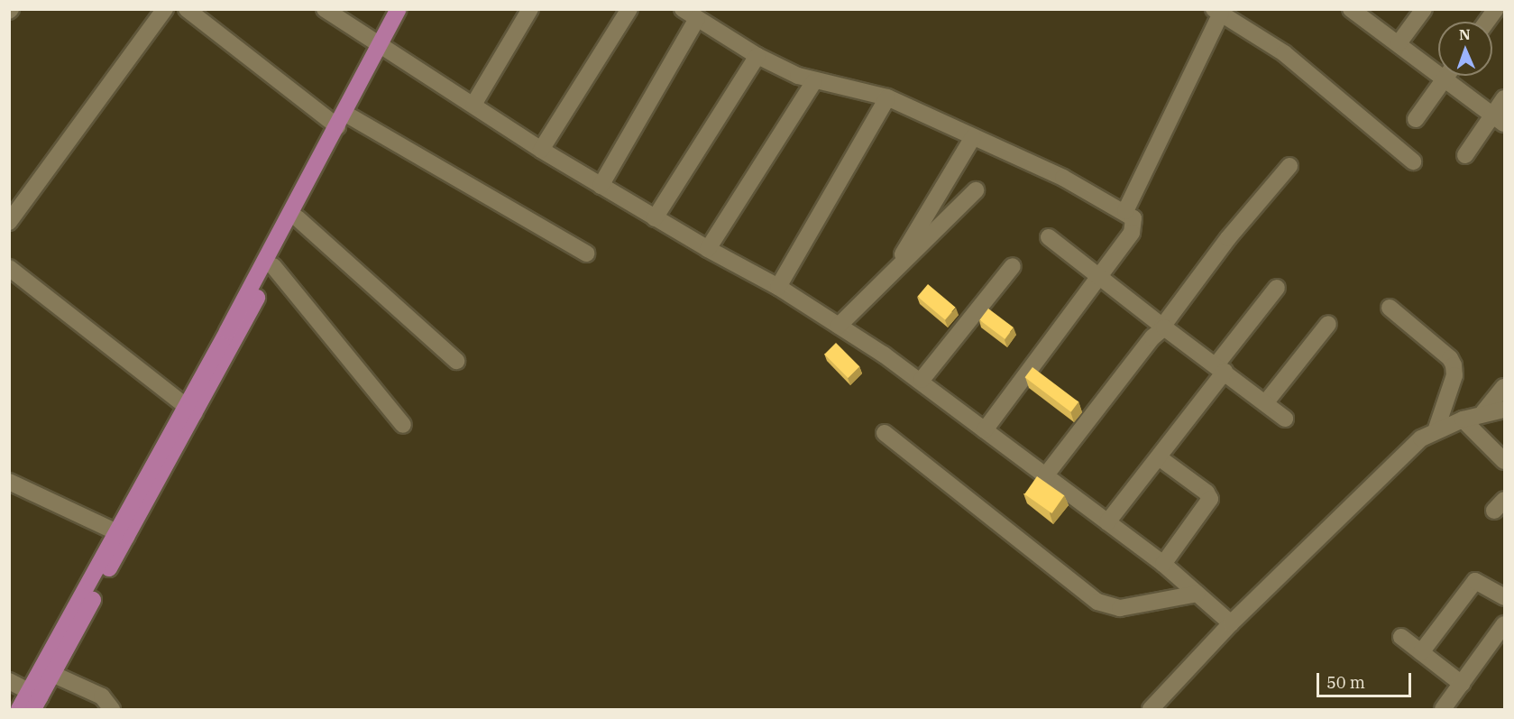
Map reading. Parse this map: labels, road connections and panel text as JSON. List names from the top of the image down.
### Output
{
  "scale_bar": "50 m",
  "north": "top"
}
